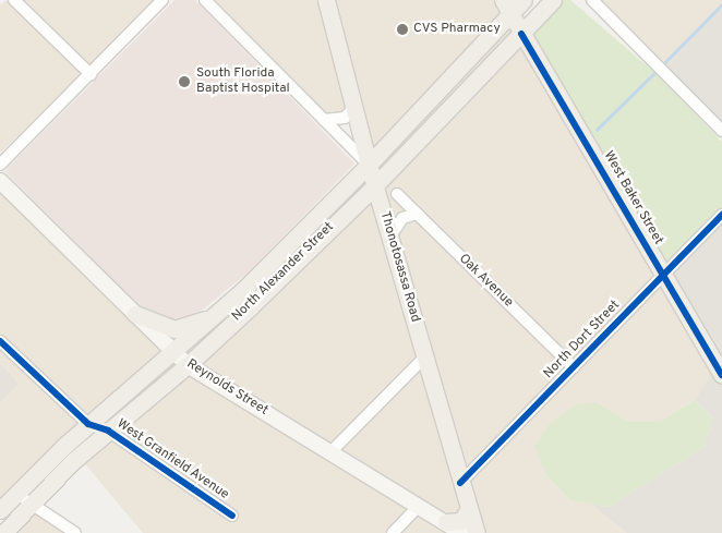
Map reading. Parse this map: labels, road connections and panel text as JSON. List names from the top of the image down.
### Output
{
  "streets": {
    "main road": [
      "West Baker Street",
      "Thonotosassa Road",
      "North Alexander Street",
      "Reynolds Street"
    ],
    "street": ["Oak Avenue", "North Dort Street", "West Granfield Avenue"]
  },
  "crossings": [
    ["West Baker Street", "North Alexander Street"],
    ["West Baker Street", "North Dort Street"],
    ["Thonotosassa Road", "North Alexander Street"],
    ["Thonotosassa Road", "North Dort Street"],
    ["North Alexander Street", "Reynolds Street"],
    ["North Alexander Street", "West Granfield Avenue"],
    ["Oak Avenue", "North Dort Street"]
  ],
  "places": ["CVS Pharmacy", "South Florida Baptist Hospital"]
}
